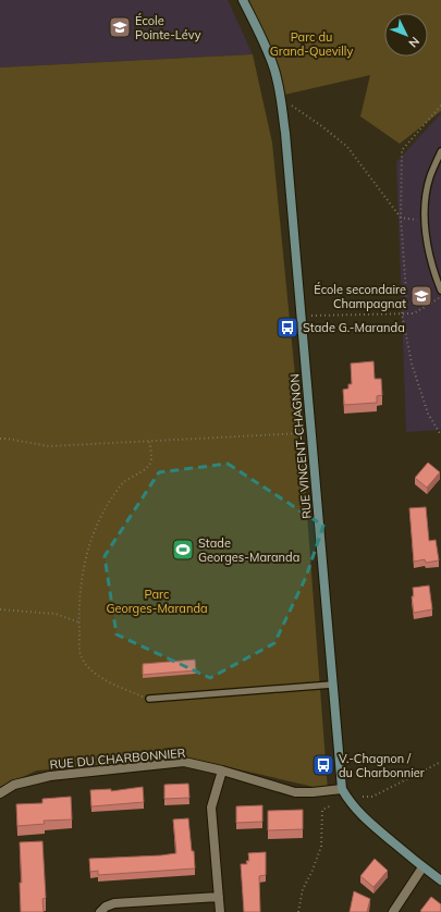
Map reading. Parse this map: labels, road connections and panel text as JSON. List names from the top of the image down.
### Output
{
  "streets": {
    "street": ["RUE VINCENT-CHAGNON", "RUE DU CHARBONNIER"]
  },
  "crossings": [
    ["RUE VINCENT-CHAGNON", "RUE DU CHARBONNIER"]
  ],
  "parks": ["Parc du Grand-Quevilly", "Parc Georges-Maranda"],
  "places": {
    "school or university": ["École Pointe-Lévy", "École secondaire Champagnat"],
    "bus stop": ["Stade G.-Maranda", "V.-Chagnon / du Charbonnier"],
    "sports": ["Stade Georges-Maranda"]
  },
  "north": "bottom right"
}
